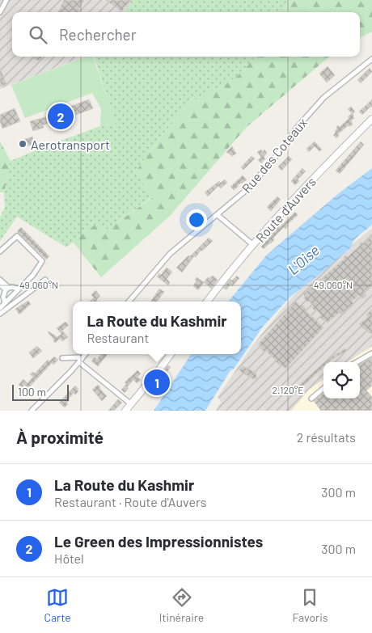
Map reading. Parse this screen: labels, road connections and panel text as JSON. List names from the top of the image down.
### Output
{
  "streets": {
    "main road": ["Route d'Auvers"],
    "street": ["Rue des Coteaux"]
  },
  "water": ["L'Oise"],
  "places": ["Aerotransport"],
  "scale_bar": "100 m",
  "page": {
    "search": "Rechercher",
    "pins": ["2", "1"],
    "popup": ["La Route du Kashmir", "Restaurant"],
    "scale": "100 m",
    "heading": ["À proximité", "2 résultats"],
    "list": [
      {
        "mark": "1",
        "name": "La Route du Kashmir",
        "note": "Restaurant · Route d'Auvers",
        "value": "300 m"
      },
      {
        "mark": "2",
        "name": "Le Green des Impressionnistes",
        "note": "Hôtel",
        "value": "300 m"
      }
    ],
    "nav": ["Carte", "Itinéraire", "Favoris"]
  },
  "coordinates": ["49.060°N", "2.120°E"]
}
